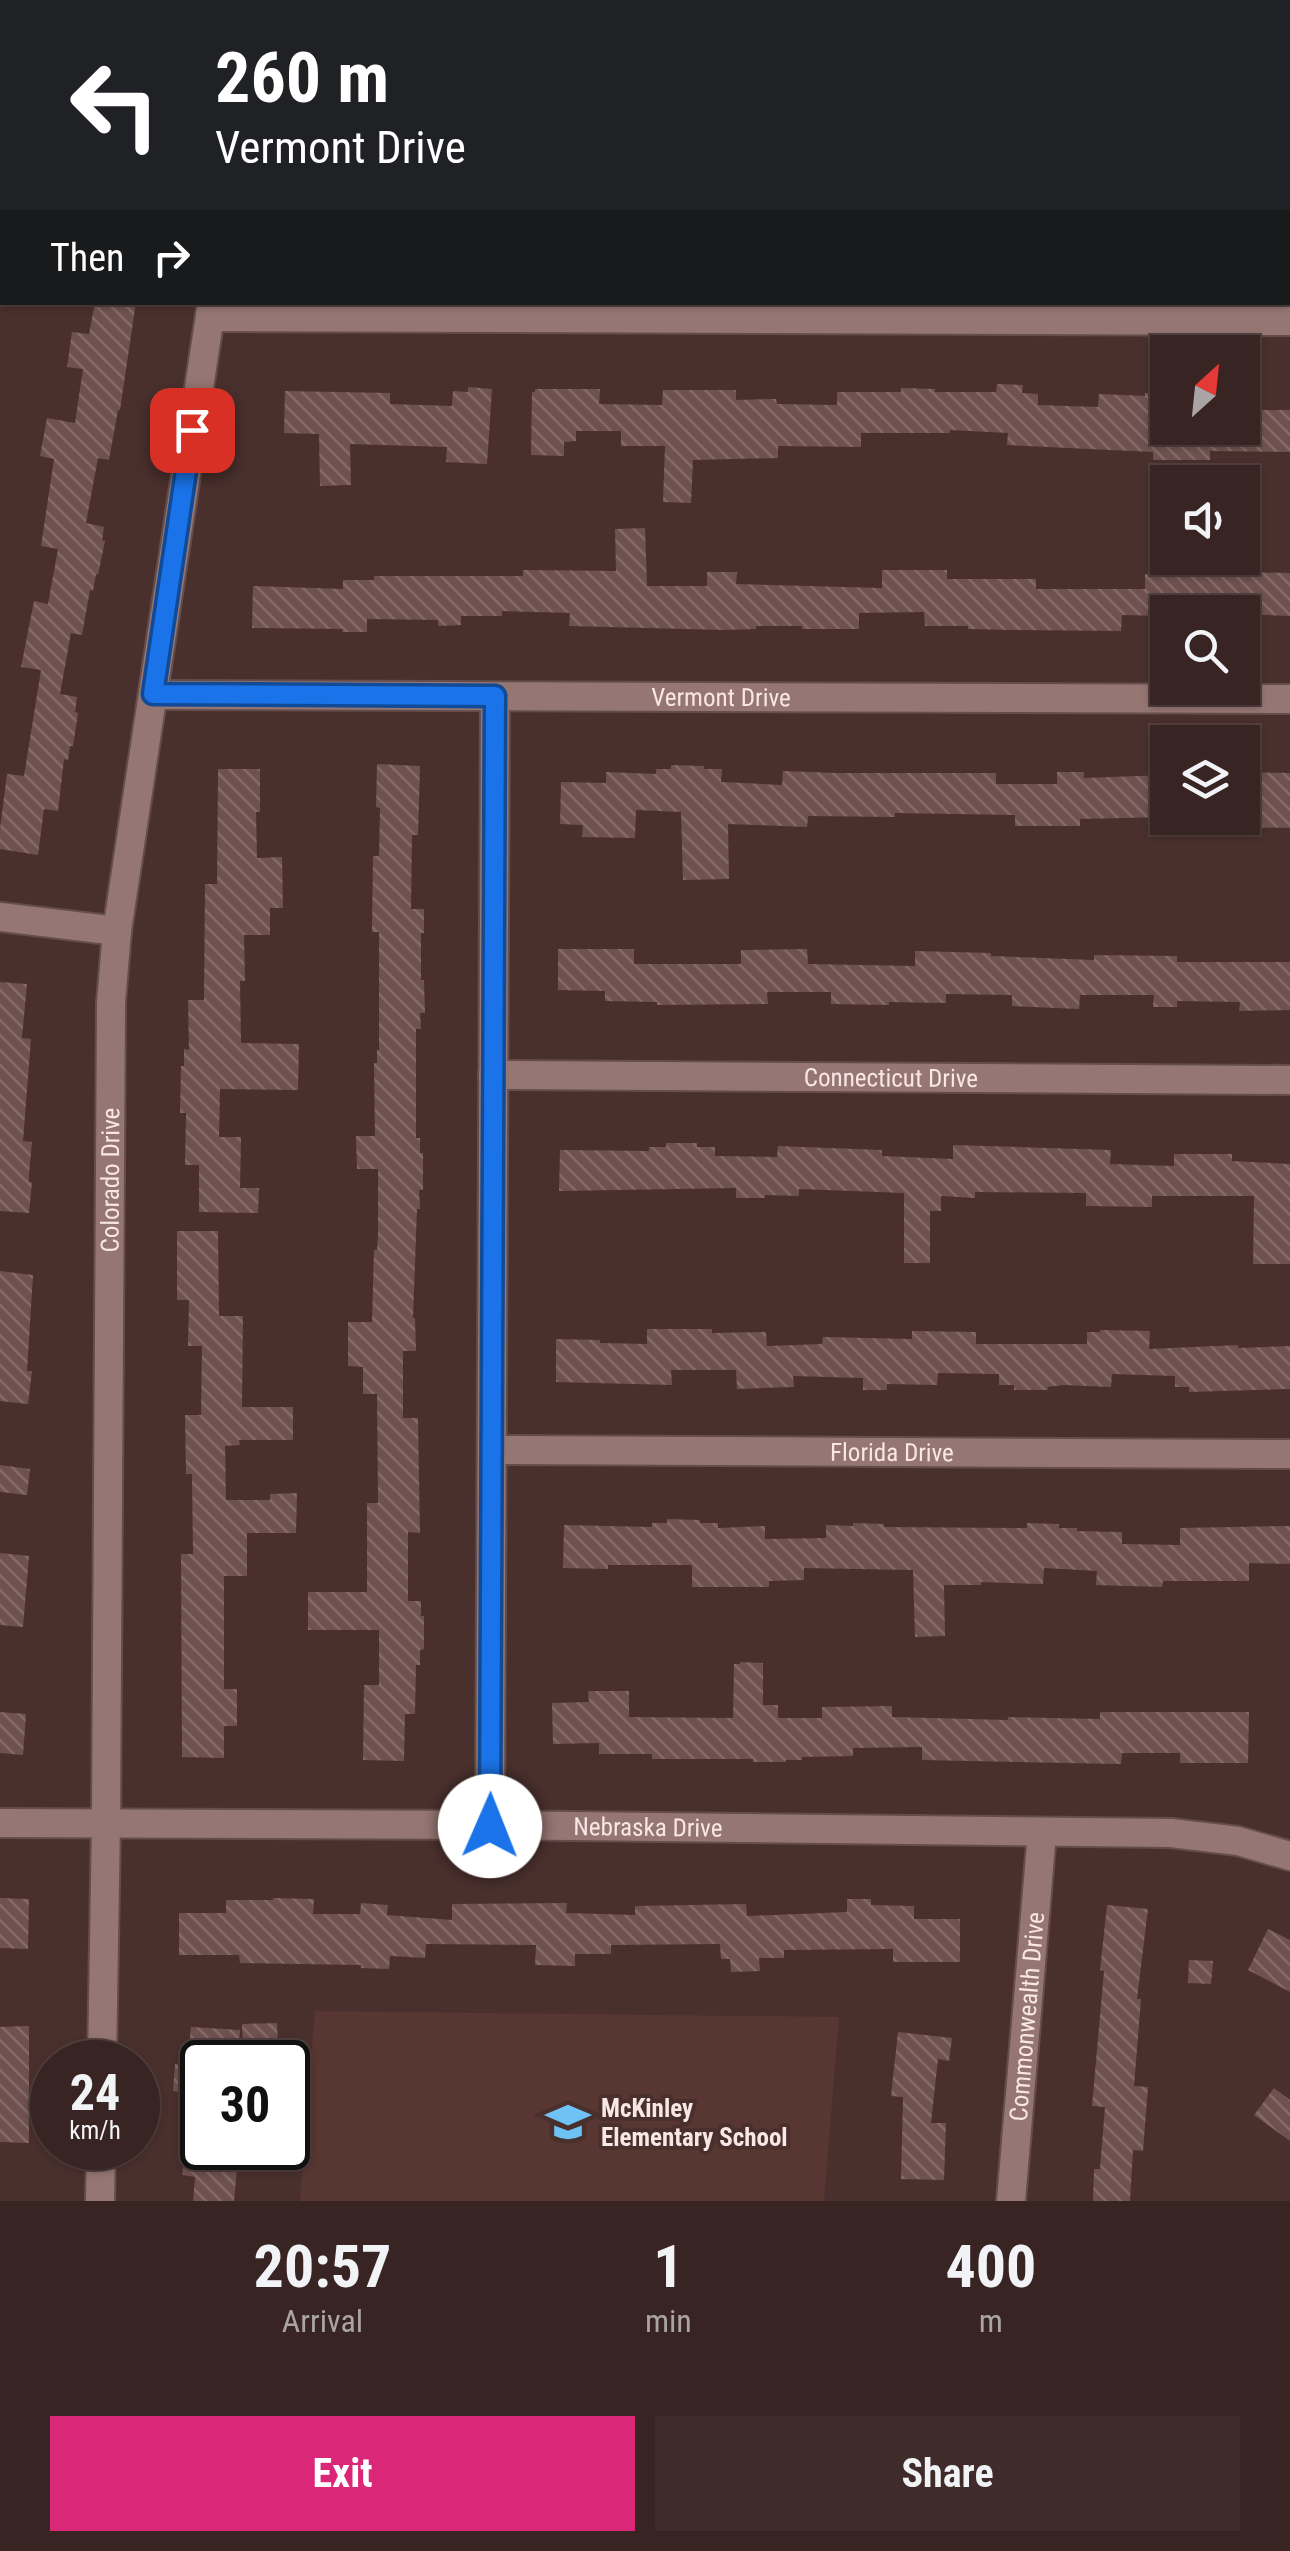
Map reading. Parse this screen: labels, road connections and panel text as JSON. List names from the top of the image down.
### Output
{
  "streets": {
    "street": [
      "Vermont Drive",
      "Connecticut Drive",
      "Colorado Drive",
      "Florida Drive",
      "Nebraska Drive",
      "Commonwealth Drive"
    ]
  },
  "crossings": [
    ["Vermont Drive", "Colorado Drive"],
    ["Colorado Drive", "Nebraska Drive"],
    ["Nebraska Drive", "Commonwealth Drive"]
  ],
  "places": {
    "school or university": ["McKinley Elementary School"]
  },
  "north": "top right",
  "page": {
    "turn": ["260 m", "Vermont Drive"],
    "then": "Then",
    "speed": "24 km/h",
    "limit": "30",
    "eta": [
      "20:57",
      "Arrival",
      "1",
      "min",
      "400",
      "m"
    ],
    "buttons": ["Exit", "Share"]
  }
}
